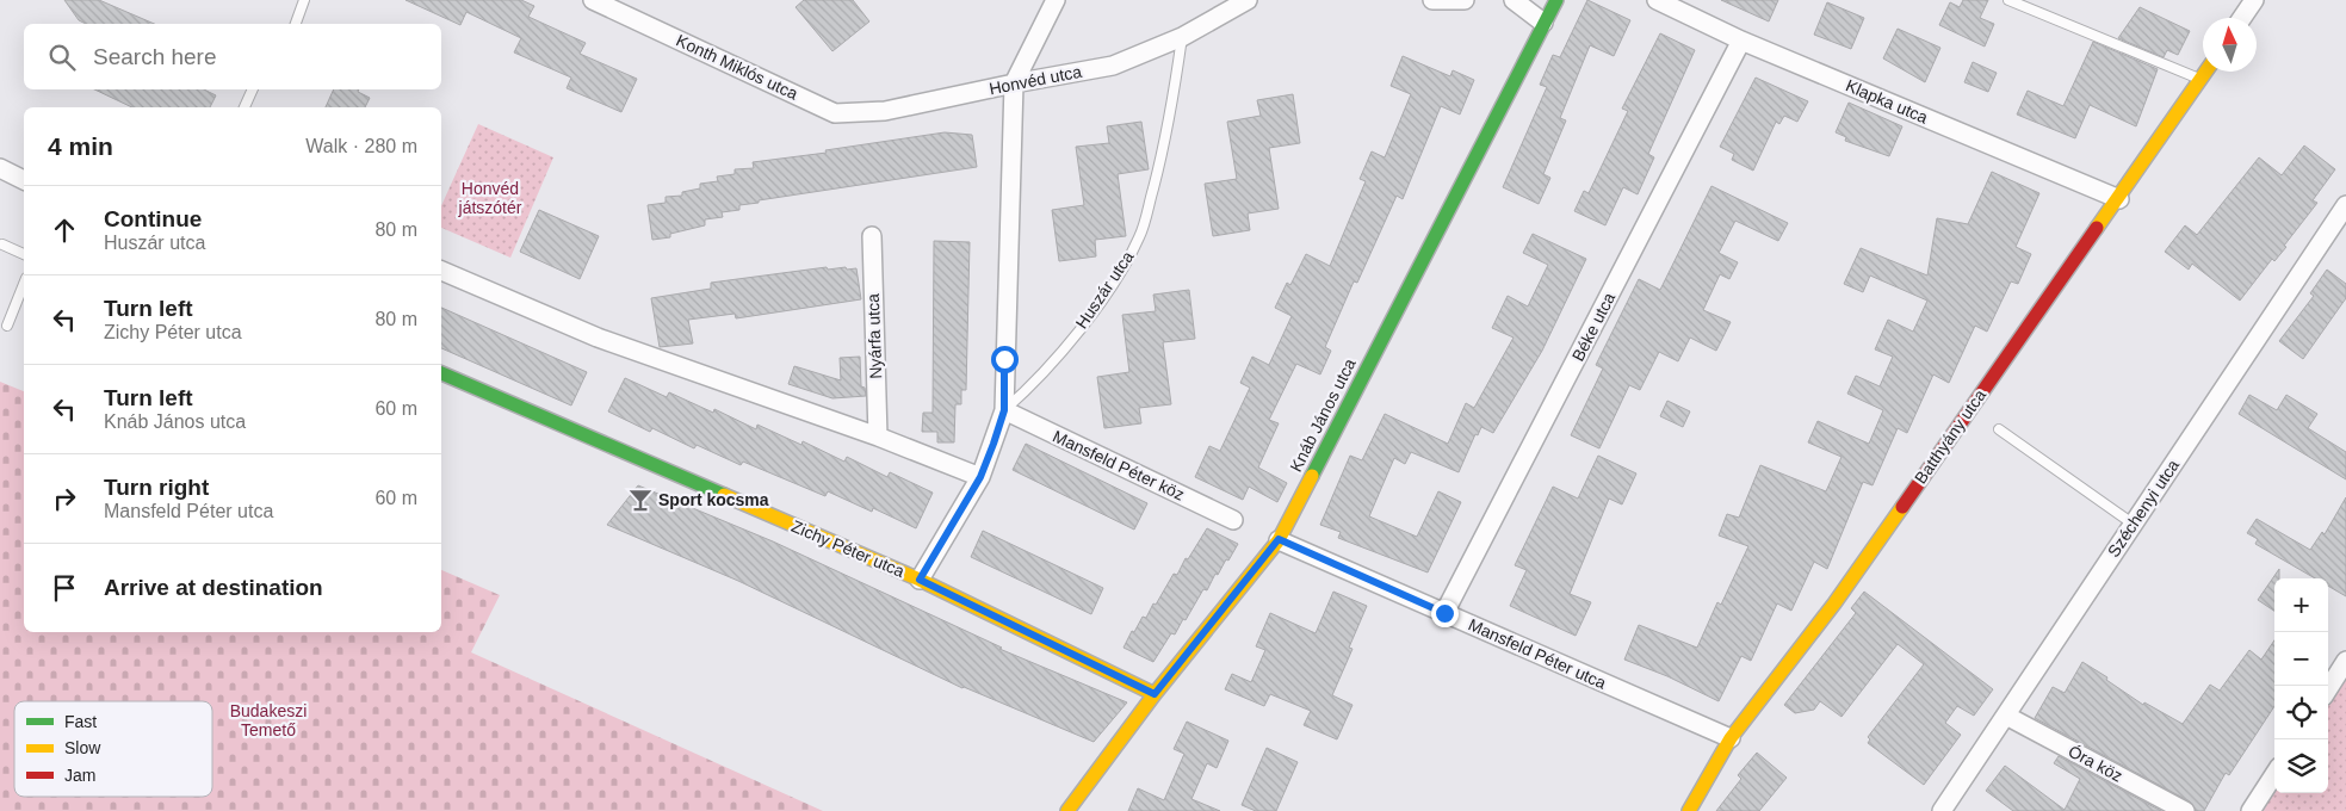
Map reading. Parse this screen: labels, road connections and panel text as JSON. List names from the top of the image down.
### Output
{
  "streets": {
    "street": [
      "Konth Miklós utca",
      "Honvéd utca",
      "Klapka utca",
      "Béke utca",
      "Nyárfa utca",
      "Knáb János utca",
      "Batthyány utca",
      "Mansfeld Péter köz",
      "Széchenyi utca",
      "Zichy Péter utca",
      "Mansfeld Péter utca",
      "Óra köz"
    ],
    "lane": ["Huszár utca"]
  },
  "crossings": [
    ["Konth Miklós utca", "Honvéd utca"],
    ["Honvéd utca", "Huszár utca"],
    ["Klapka utca", "Béke utca"],
    ["Klapka utca", "Batthyány utca"],
    ["Huszár utca", "Mansfeld Péter köz"],
    ["Béke utca", "Mansfeld Péter utca"],
    ["Knáb János utca", "Zichy Péter utca"],
    ["Knáb János utca", "Mansfeld Péter utca"],
    ["Batthyány utca", "Mansfeld Péter utca"],
    ["Széchenyi utca", "Óra köz"]
  ],
  "parks": ["Honvéd játszótér", "Budakeszi Temető"],
  "places": {
    "bar": ["Sport kocsma"]
  },
  "legend": ["Fast", "Slow", "Jam"],
  "north": "top",
  "page": {
    "search": "Search here",
    "heading": ["4 min", "Walk · 280 m"],
    "list": [
      ["Continue", "Huszár utca", "80 m"],
      ["Turn left", "Zichy Péter utca", "80 m"],
      ["Turn left", "Knáb János utca", "60 m"],
      ["Turn right", "Mansfeld Péter utca", "60 m"],
      "Arrive at destination"
    ],
    "map_buttons": ["+", "−"]
  }
}
